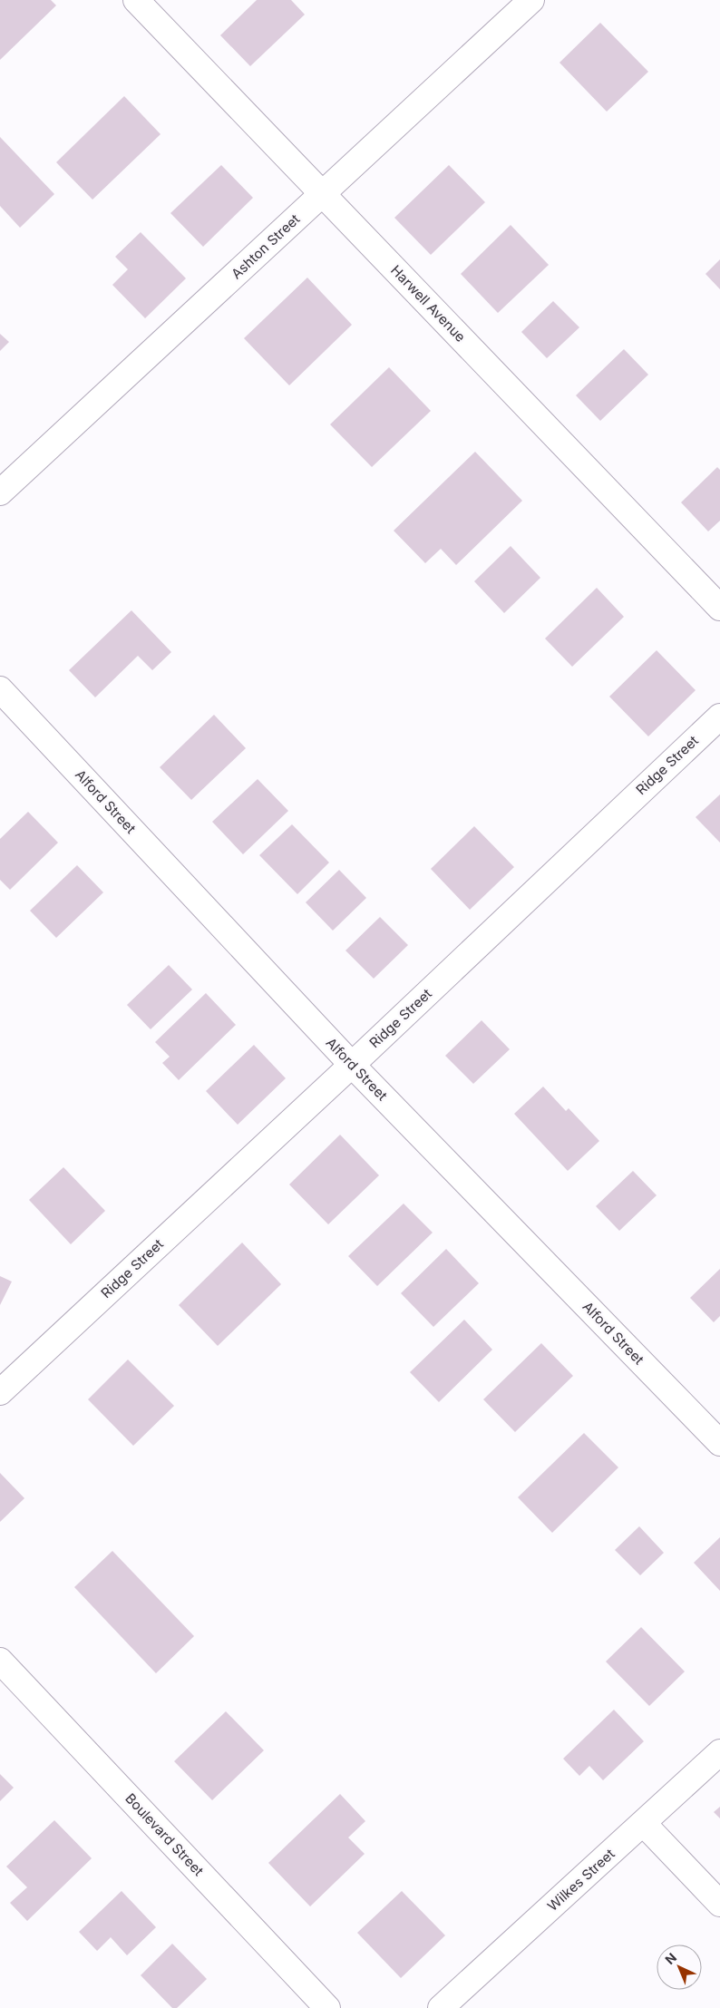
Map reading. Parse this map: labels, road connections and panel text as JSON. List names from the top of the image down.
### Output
{
  "streets": {
    "street": [
      "Ashton Street",
      "Harwell Avenue",
      "Ridge Street",
      "Alford Street",
      "Boulevard Street",
      "Wilkes Street"
    ]
  },
  "crossings": [
    ["Ashton Street", "Harwell Avenue"],
    ["Ridge Street", "Alford Street"]
  ],
  "north": "top left"
}
